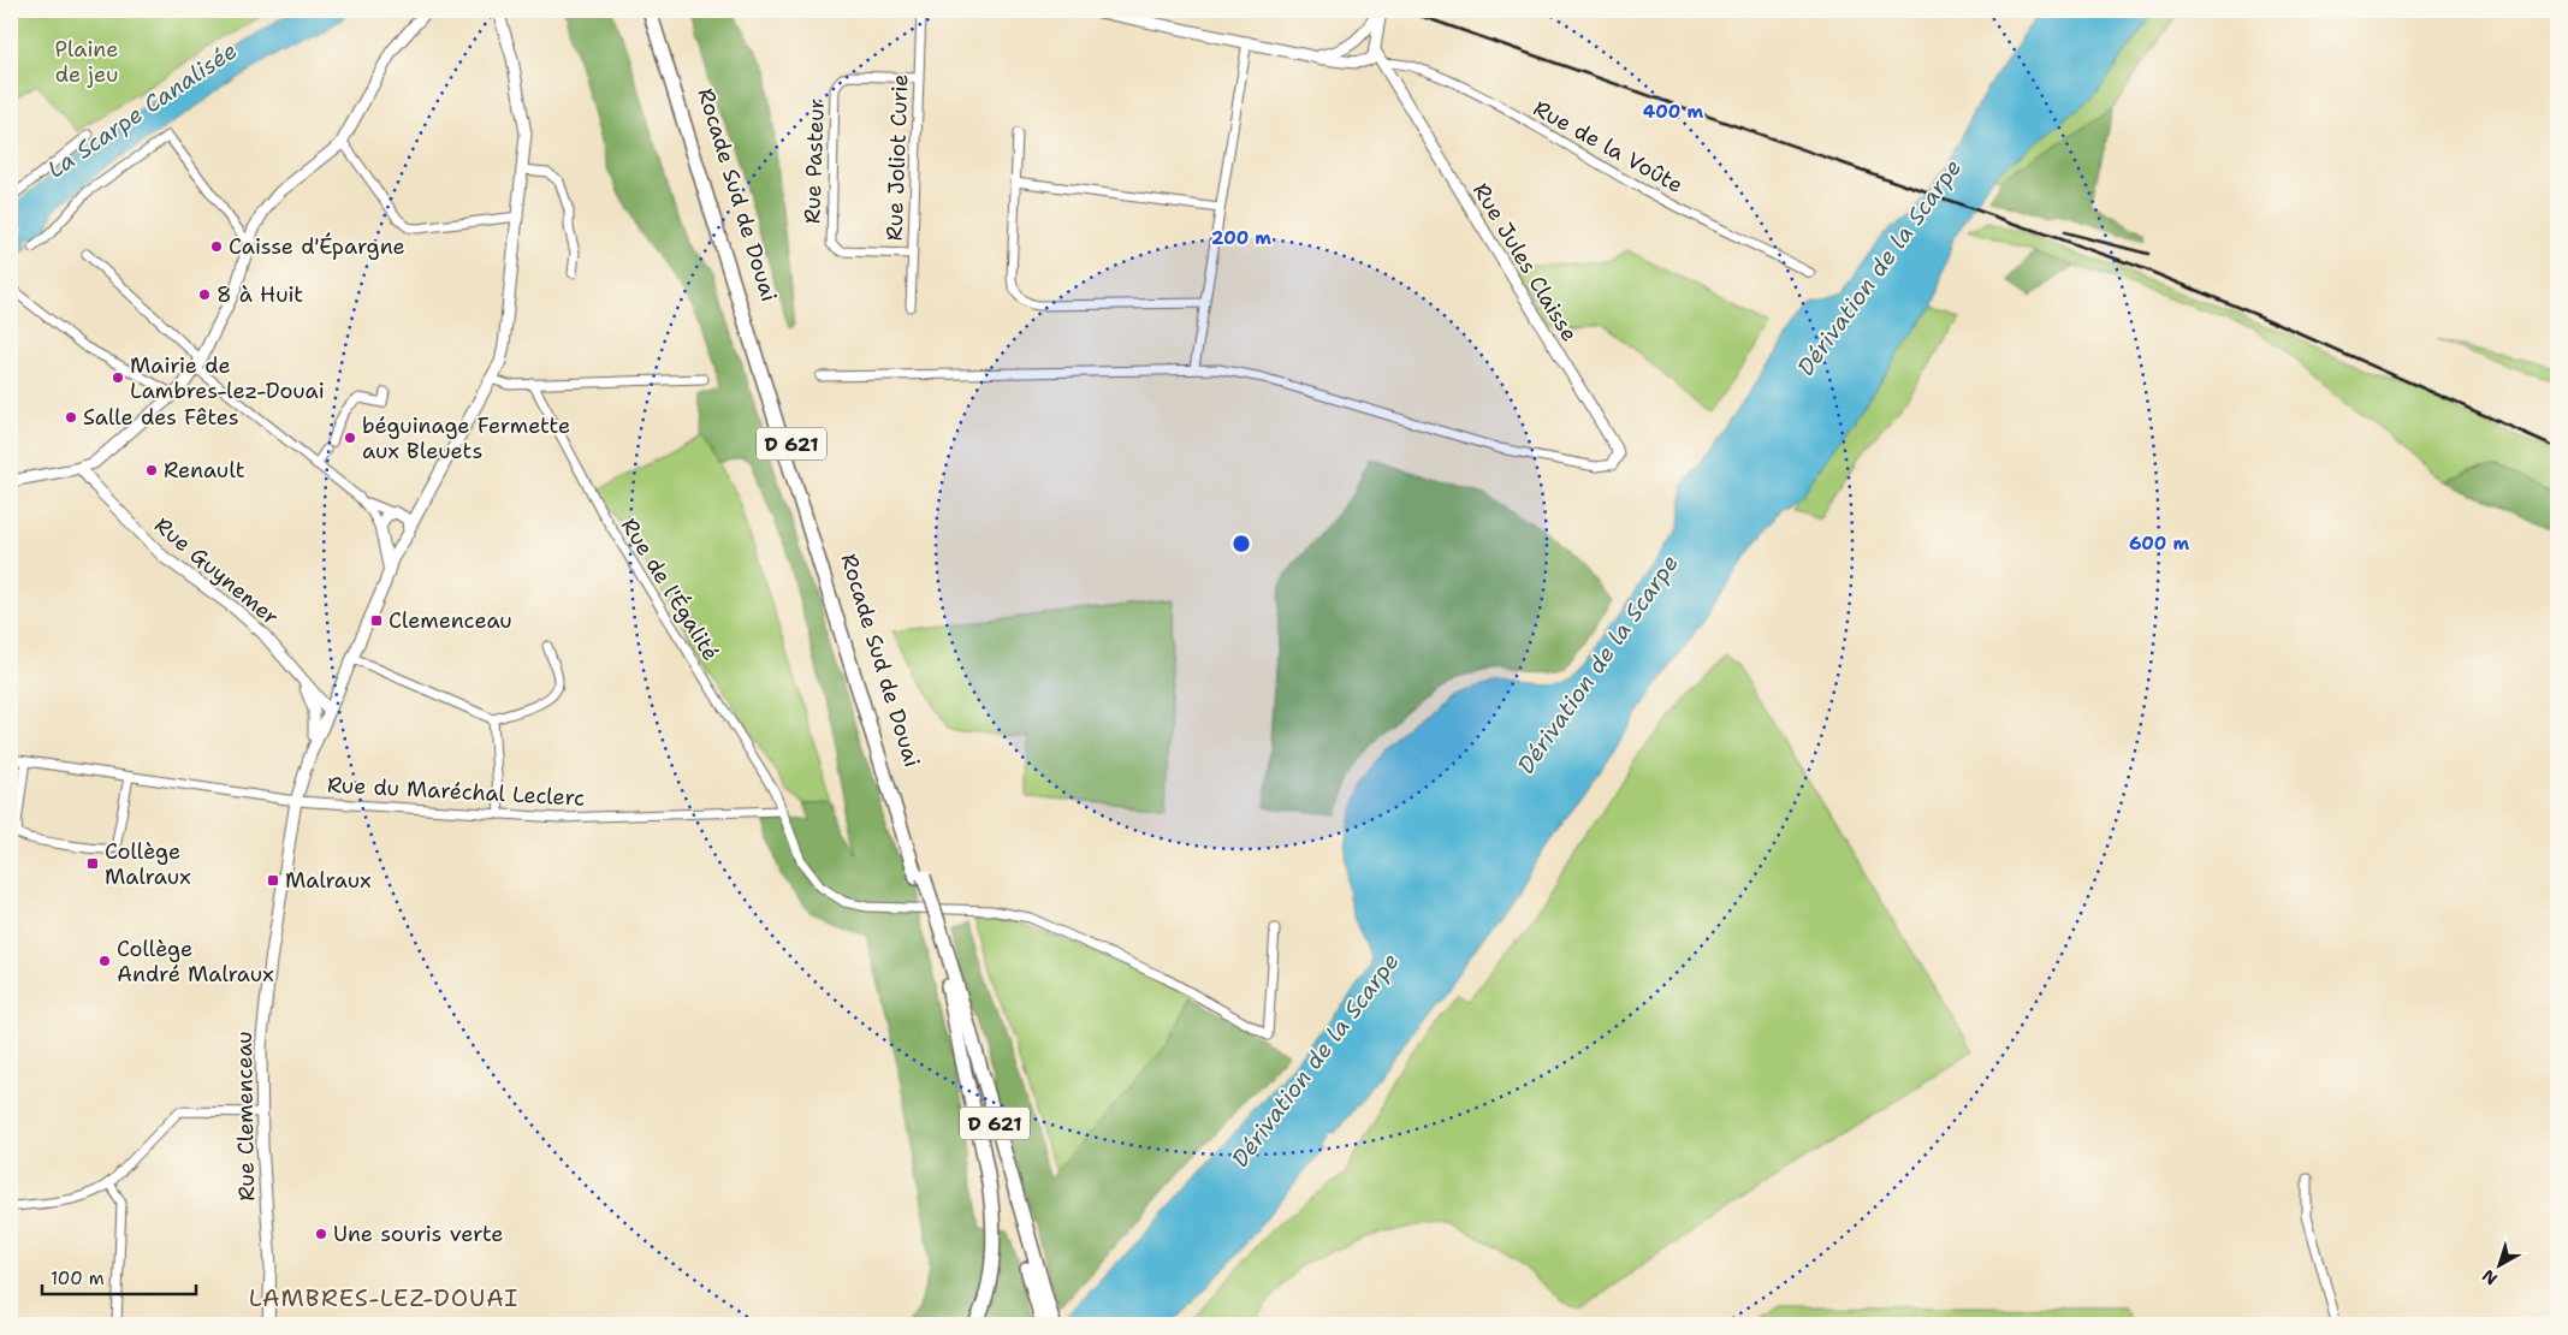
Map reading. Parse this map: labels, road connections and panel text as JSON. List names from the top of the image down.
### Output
{
  "streets": {
    "highway": ["Rocade Sud de Douai", "D 621"],
    "street": [
      "Rue de la Voûte",
      "Rue Joliot Curie",
      "Rue Pasteur",
      "Rue Jules Claisse",
      "Rue Guynemer",
      "Rue de l'Égalité",
      "Rue du Maréchal Leclerc",
      "Rue Clemenceau"
    ]
  },
  "crossings": [
    ["Rue de la Voûte", "Rue Jules Claisse"],
    ["Rue Joliot Curie", "Rue Pasteur"],
    ["Rue Guynemer", "Rue Clemenceau"],
    ["Rue de l'Égalité", "Rue du Maréchal Leclerc"],
    ["Rue du Maréchal Leclerc", "Rue Clemenceau"]
  ],
  "districts": ["LAMBRES-LEZ-DOUAI"],
  "water": ["La Scarpe Canalisée", "Dérivation de la Scarpe"],
  "parks": ["Plaine de jeu"],
  "places": {
    "other": [
      "Caisse d'Épargne",
      "8 à Huit",
      "Mairie de Lambres-lez-Douai",
      "Salle des Fêtes",
      "béguinage Fermette aux Bleuets",
      "Renault",
      "Collège André Malraux",
      "Une souris verte"
    ],
    "transit": ["Clemenceau", "Collège Malraux", "Malraux"]
  },
  "scale_bar": "100 m",
  "north": "bottom left",
  "rings": ["400 m", "200 m", "600 m"]
}
